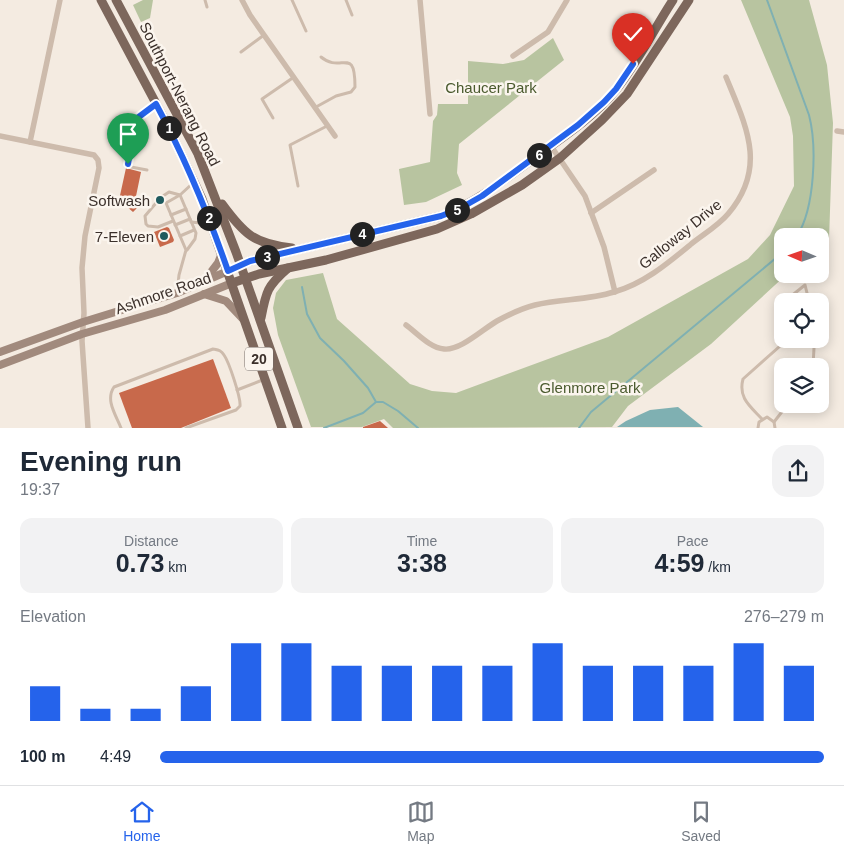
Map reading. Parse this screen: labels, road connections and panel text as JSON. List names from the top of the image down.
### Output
{
  "streets": {
    "main road": ["Southport-Nerang Road", "Ashmore Road", "20"],
    "street": ["Galloway Drive"]
  },
  "crossings": [
    ["Southport-Nerang Road", "Ashmore Road"]
  ],
  "parks": ["Chaucer Park", "Glenmore Park"],
  "places": ["Softwash", "7-Eleven"],
  "north": "left",
  "page": {
    "pins": [
      "1",
      "6",
      "5",
      "2",
      "4",
      "3"
    ],
    "heading": ["Evening run", "19:37"],
    "stats": [
      ["Distance", "0.73 km"],
      ["Time", "3:38"],
      ["Pace", "4:59 /km"]
    ],
    "chart": ["Elevation", "276–279 m"],
    "list": [
      {
        "name": "100 m",
        "note": "4:49"
      }
    ],
    "tabs": ["Home", "Map", "Saved"]
  }
}
